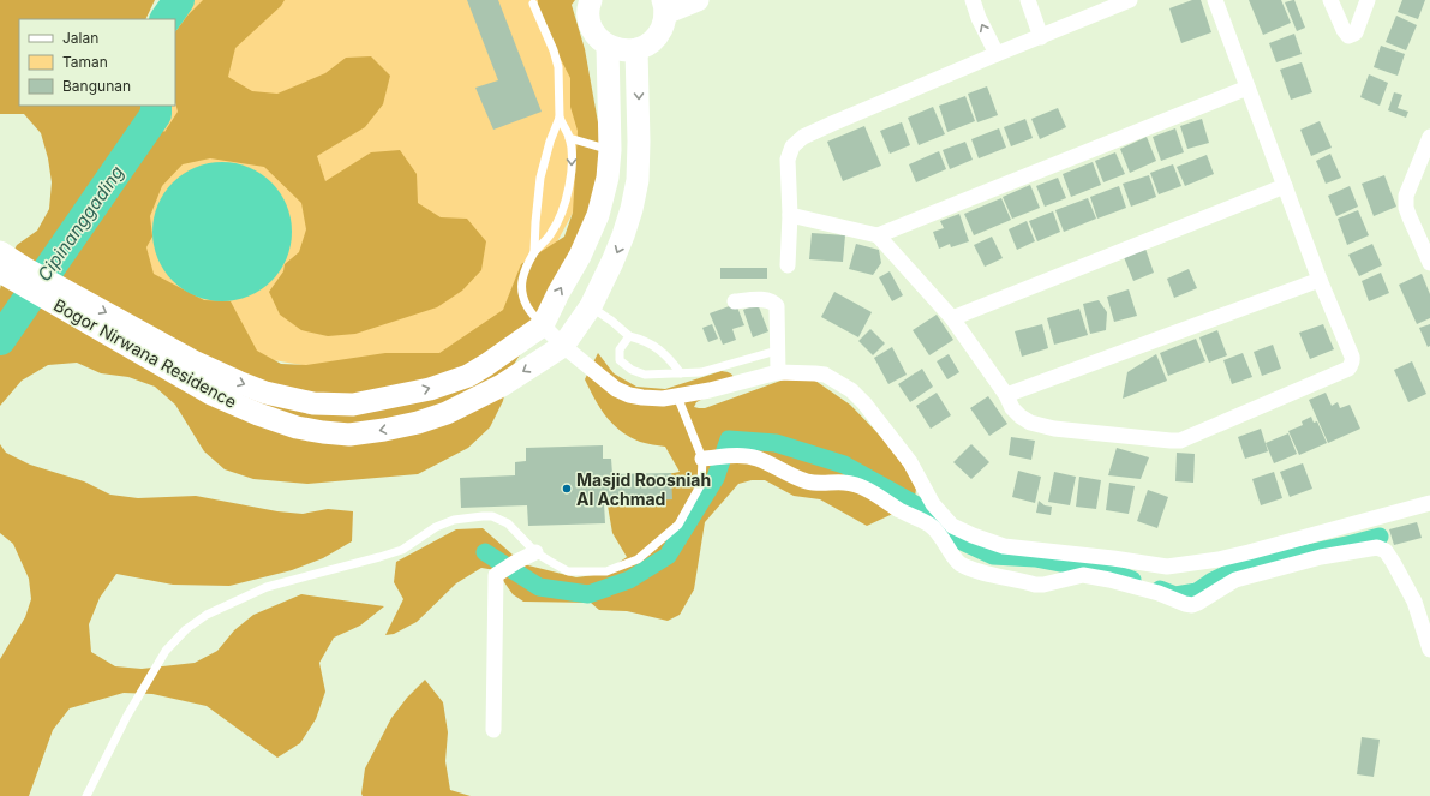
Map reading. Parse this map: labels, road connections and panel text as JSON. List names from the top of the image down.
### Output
{
  "streets": {
    "street": ["Bogor Nirwana Residence"]
  },
  "water": ["Cipinanggading"],
  "places": ["Masjid Roosniah Al Achmad"],
  "legend": ["Jalan", "Taman", "Bangunan"]
}
